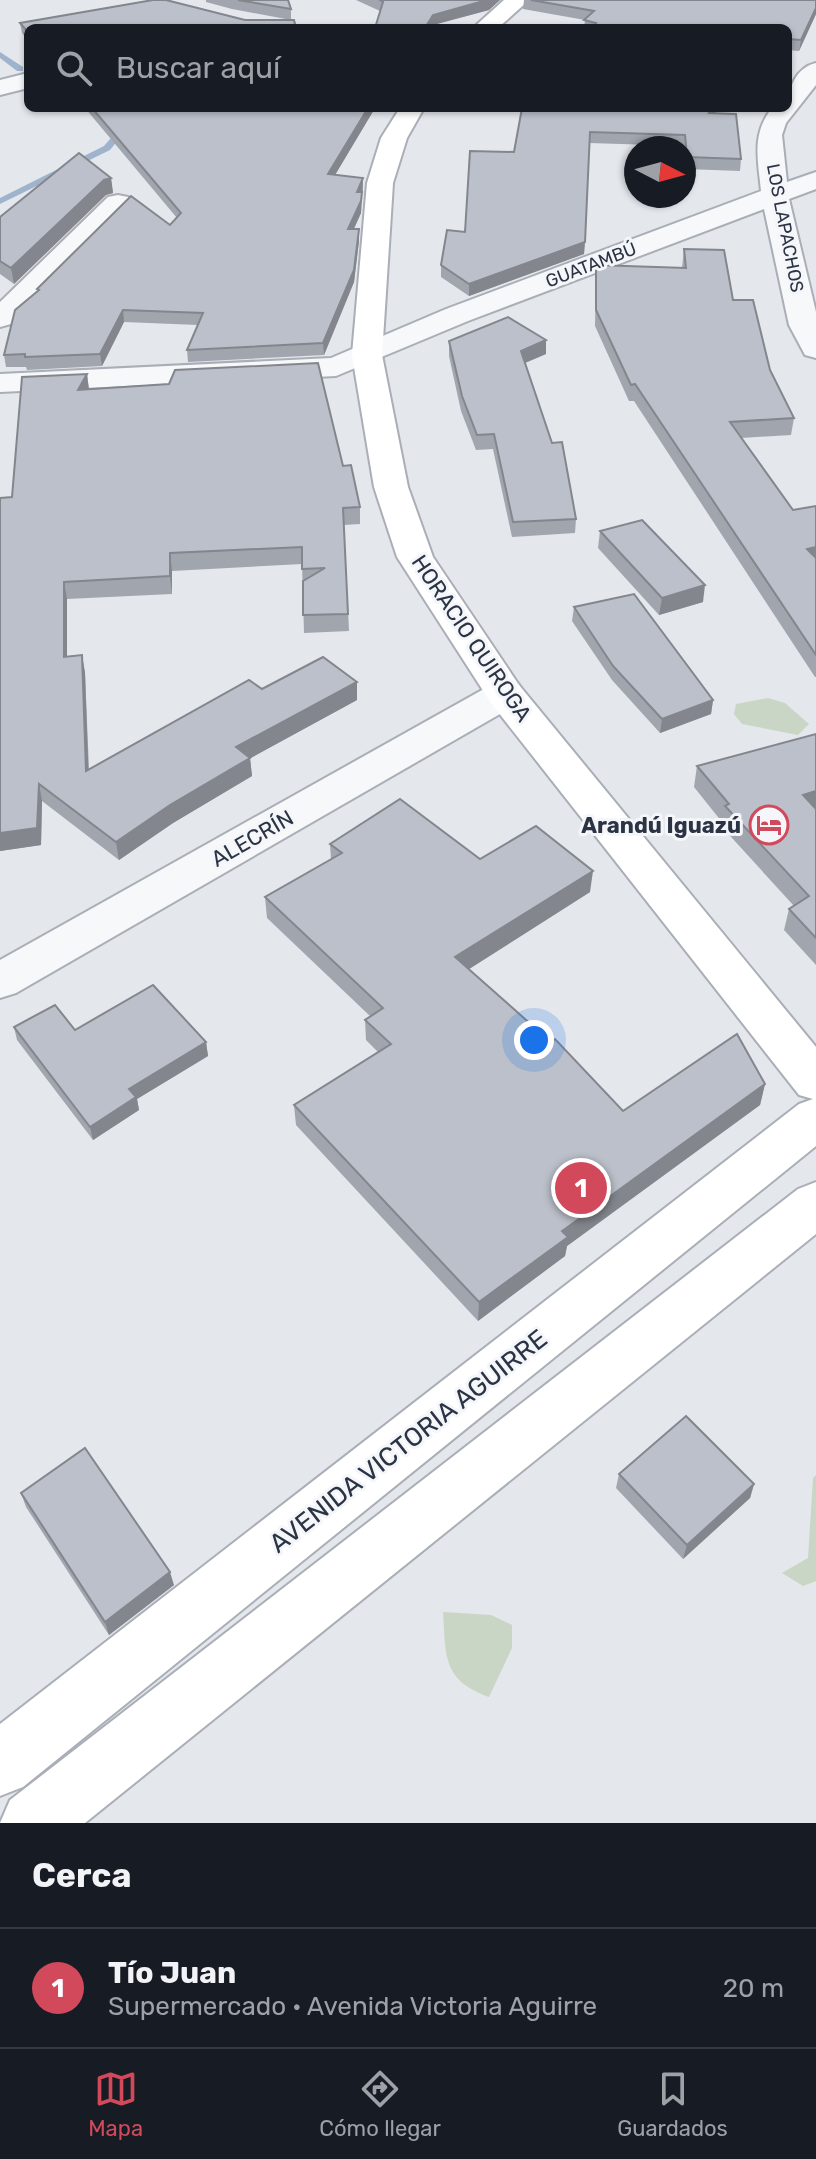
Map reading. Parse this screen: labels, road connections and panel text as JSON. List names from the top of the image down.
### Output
{
  "streets": {
    "main road": ["HORACIO QUIROGA", "AVENIDA VICTORIA AGUIRRE"],
    "street": ["LOS LAPACHOS", "GUATAMBÚ", "ALECRÍN"]
  },
  "crossings": [
    ["LOS LAPACHOS", "GUATAMBÚ"],
    ["GUATAMBÚ", "HORACIO QUIROGA"],
    ["HORACIO QUIROGA", "ALECRÍN"]
  ],
  "places": {
    "hotel": ["Arandú Iguazú"]
  },
  "north": "right",
  "page": {
    "search": "Buscar aquí",
    "pins": "1",
    "heading": "Cerca",
    "list": [
      {
        "mark": "1",
        "name": "Tío Juan",
        "note": "Supermercado · Avenida Victoria Aguirre",
        "value": "20 m"
      }
    ],
    "nav": ["Mapa", "Cómo llegar", "Guardados"]
  }
}
